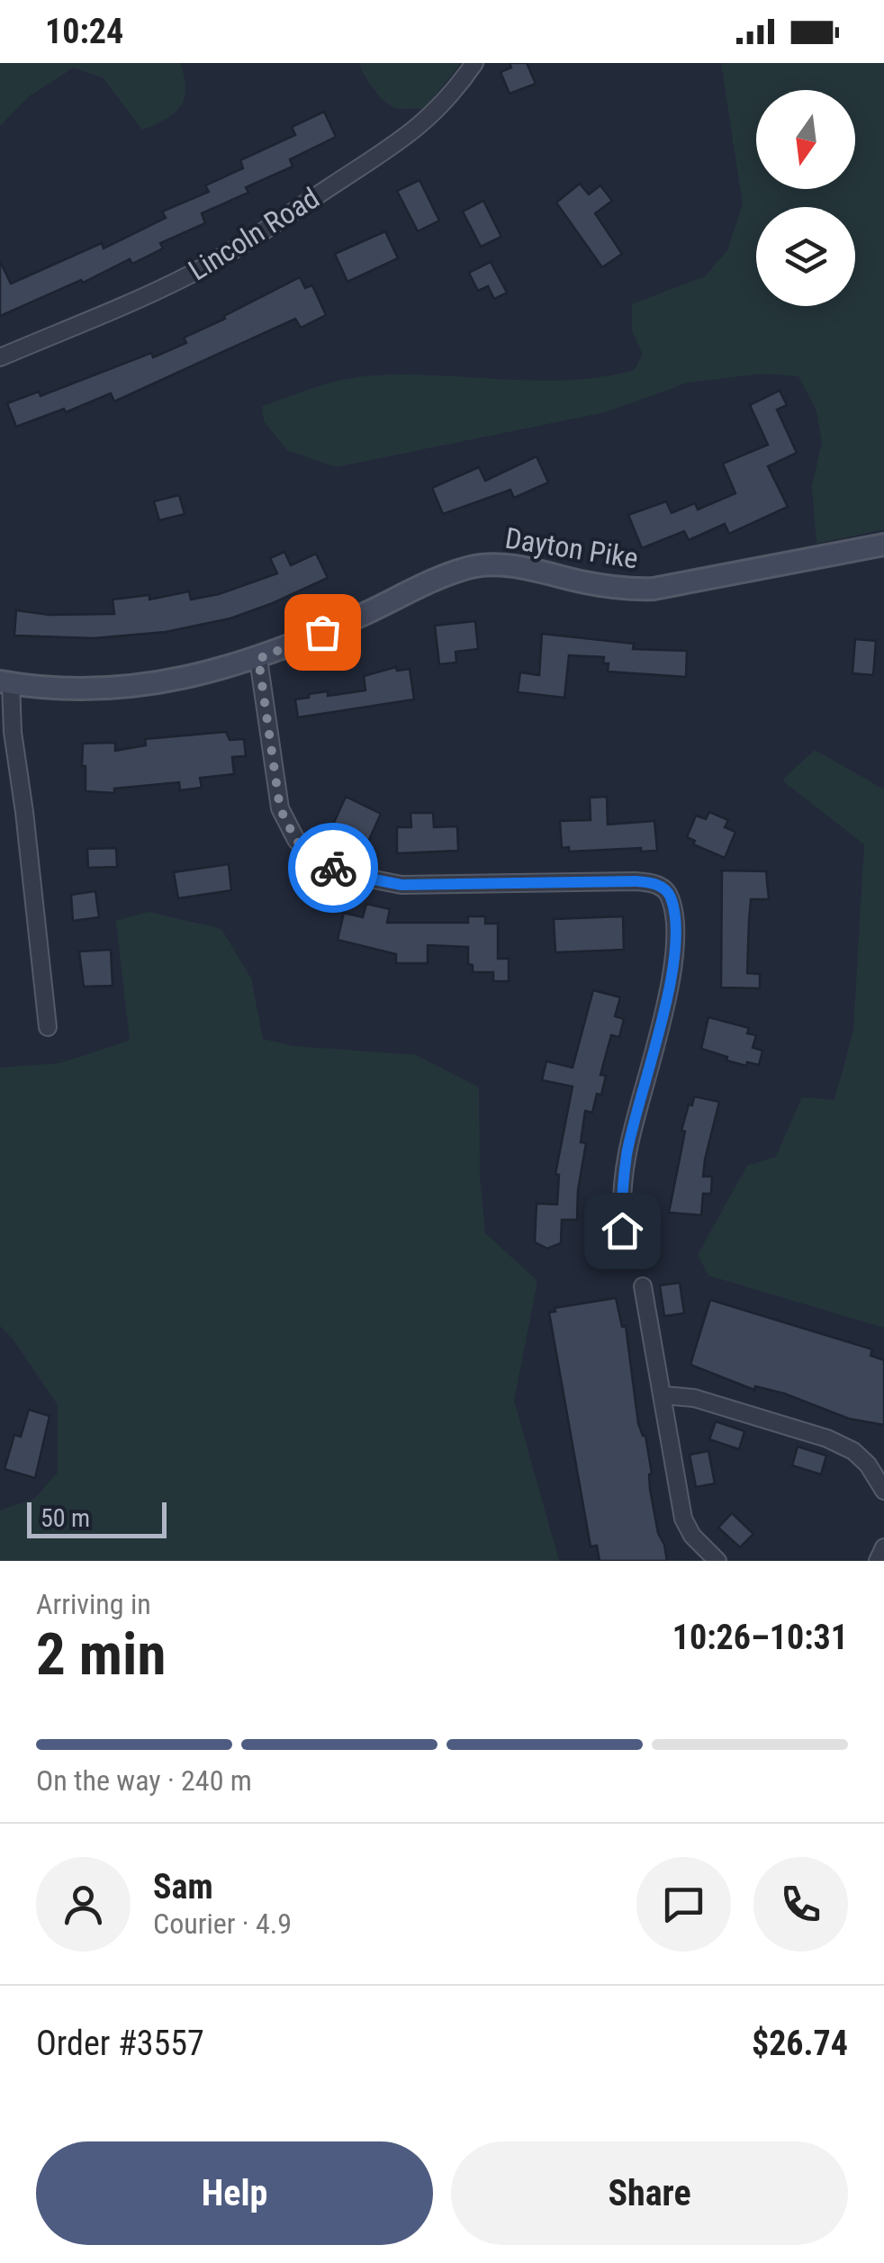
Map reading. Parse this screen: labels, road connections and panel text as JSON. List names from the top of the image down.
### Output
{
  "streets": {
    "street": ["Lincoln Road", "Dayton Pike"]
  },
  "scale_bar": "50 m",
  "north": "bottom",
  "page": {
    "status": "10:24",
    "scale": "50 m",
    "heading": ["2 min", "Arriving in", "10:26–10:31"],
    "panel": [
      "Sam",
      "Courier · 4.9",
      "Order #3557",
      "$26.74"
    ],
    "bar": "On the way · 240 m",
    "buttons": ["Help", "Share"]
  }
}
